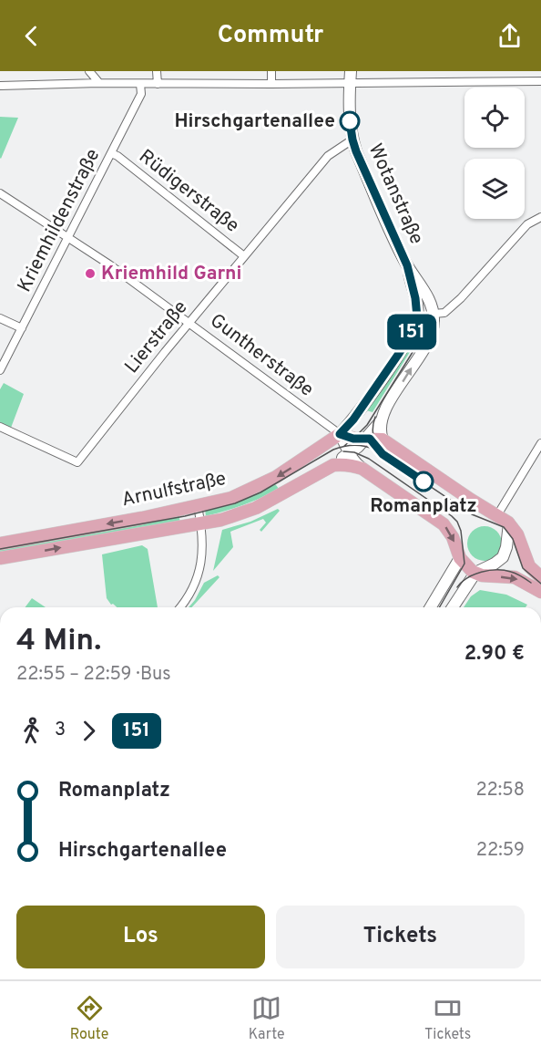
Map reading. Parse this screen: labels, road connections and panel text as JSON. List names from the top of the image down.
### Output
{
  "streets": {
    "main road": ["Wotanstraße", "Arnulfstraße"],
    "street": [
      "Rüdigerstraße",
      "Kriemhildenstraße",
      "Lierstraße",
      "Guntherstraße"
    ]
  },
  "crossings": [
    ["Rüdigerstraße", "Kriemhildenstraße"],
    ["Rüdigerstraße", "Lierstraße"],
    ["Wotanstraße", "Lierstraße"],
    ["Wotanstraße", "Guntherstraße"],
    ["Wotanstraße", "Arnulfstraße"],
    ["Kriemhildenstraße", "Guntherstraße"],
    ["Lierstraße", "Guntherstraße"],
    ["Guntherstraße", "Arnulfstraße"]
  ],
  "places": ["Hirschgartenallee", "Kriemhild Garni", "Romanplatz"],
  "lines": ["bus line 151"],
  "page": {
    "header": "Commutr",
    "on_map": "151",
    "heading": ["4 Min.", "22:55 – 22:59 · Bus", "2.90 €"],
    "legs": ["3", "151"],
    "list": [
      {
        "name": "Romanplatz",
        "value": "22:58"
      },
      {
        "name": "Hirschgartenallee",
        "value": "22:59"
      }
    ],
    "buttons": ["Los", "Tickets"],
    "tabs": ["Route", "Karte", "Tickets"]
  }
}
